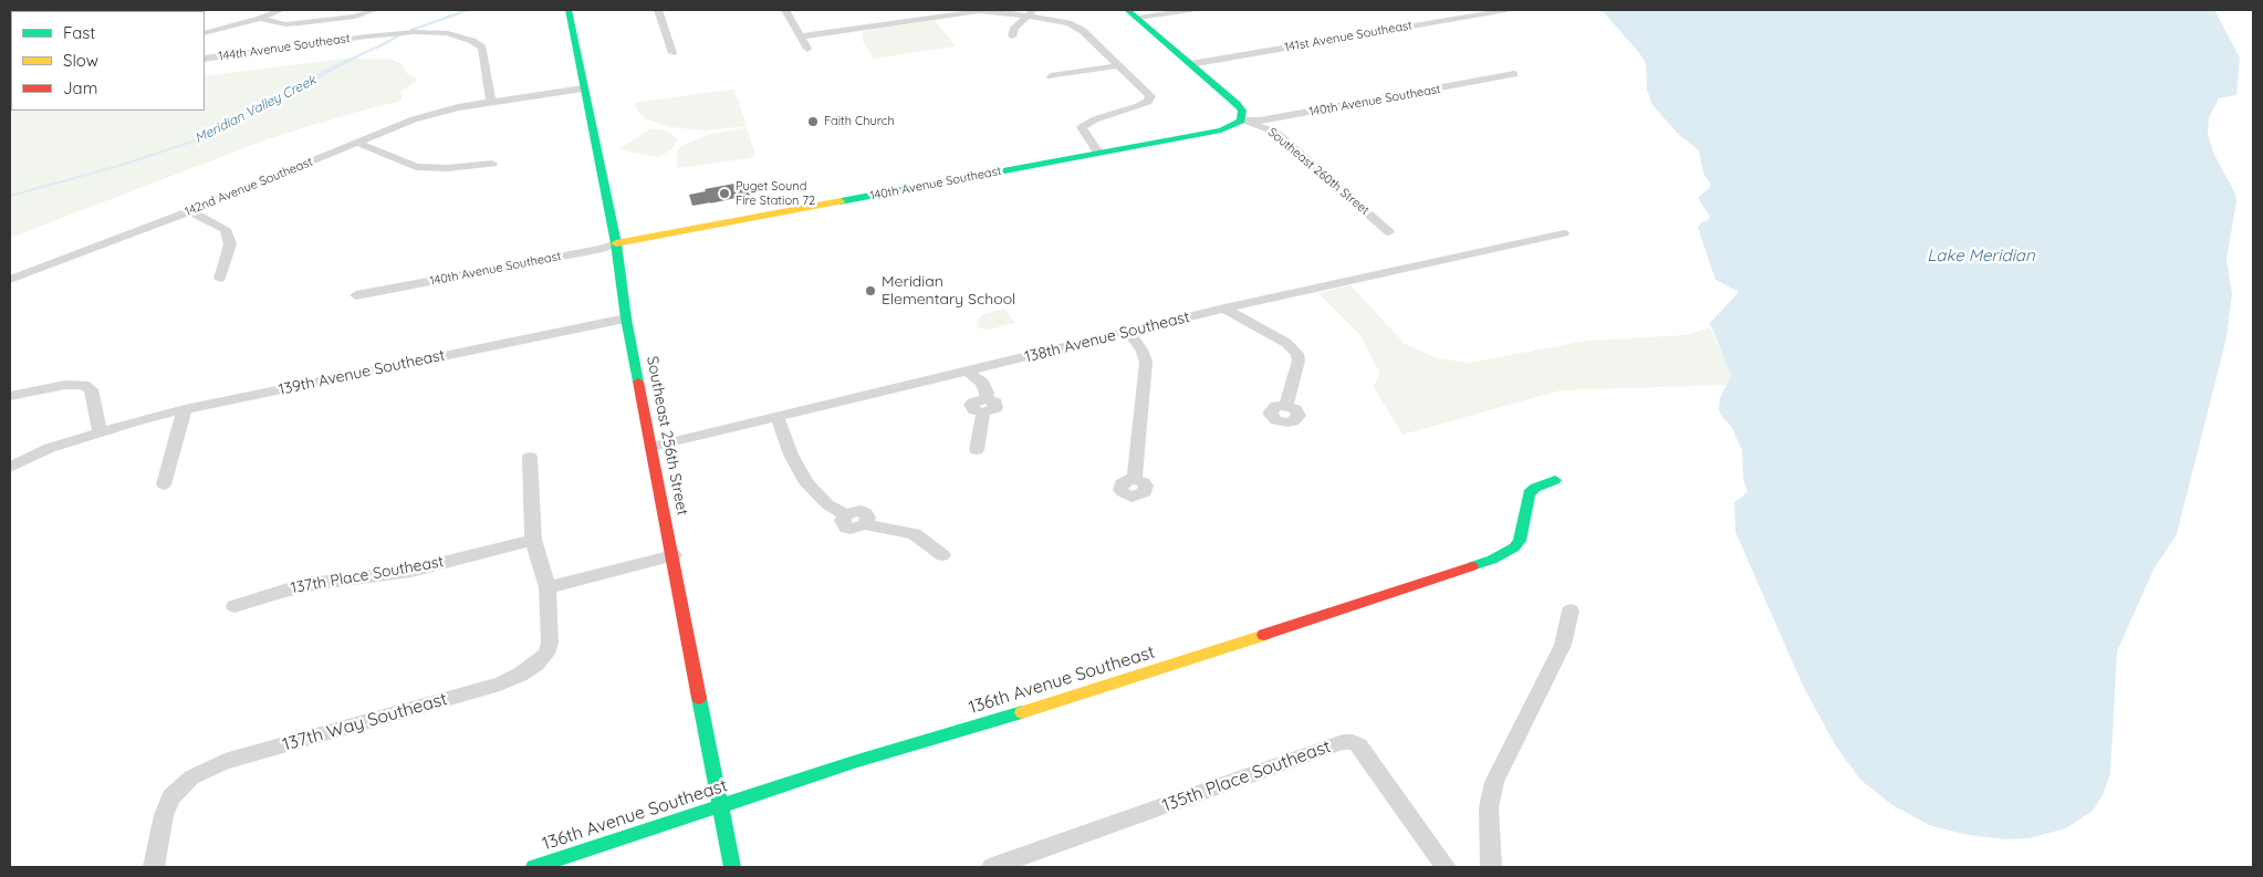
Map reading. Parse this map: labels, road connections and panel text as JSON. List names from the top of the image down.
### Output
{
  "streets": {
    "street": [
      "141st Avenue Southeast",
      "144th Avenue Southeast",
      "140th Avenue Southeast",
      "Southeast 260th Street",
      "142nd Avenue Southeast",
      "138th Avenue Southeast",
      "139th Avenue Southeast",
      "Southeast 256th Street",
      "137th Place Southeast",
      "136th Avenue Southeast",
      "137th Way Southeast",
      "135th Place Southeast"
    ]
  },
  "crossings": [
    ["144th Avenue Southeast", "142nd Avenue Southeast"],
    ["140th Avenue Southeast", "Southeast 260th Street"],
    ["140th Avenue Southeast", "Southeast 256th Street"],
    ["142nd Avenue Southeast", "Southeast 256th Street"],
    ["138th Avenue Southeast", "Southeast 256th Street"],
    ["139th Avenue Southeast", "Southeast 256th Street"],
    ["Southeast 256th Street", "136th Avenue Southeast"]
  ],
  "water": ["Meridian Valley Creek", "Lake Meridian"],
  "places": ["Faith Church", "Puget Sound Fire Station 72", "Meridian Elementary School"],
  "legend": ["Fast", "Slow", "Jam"]
}
